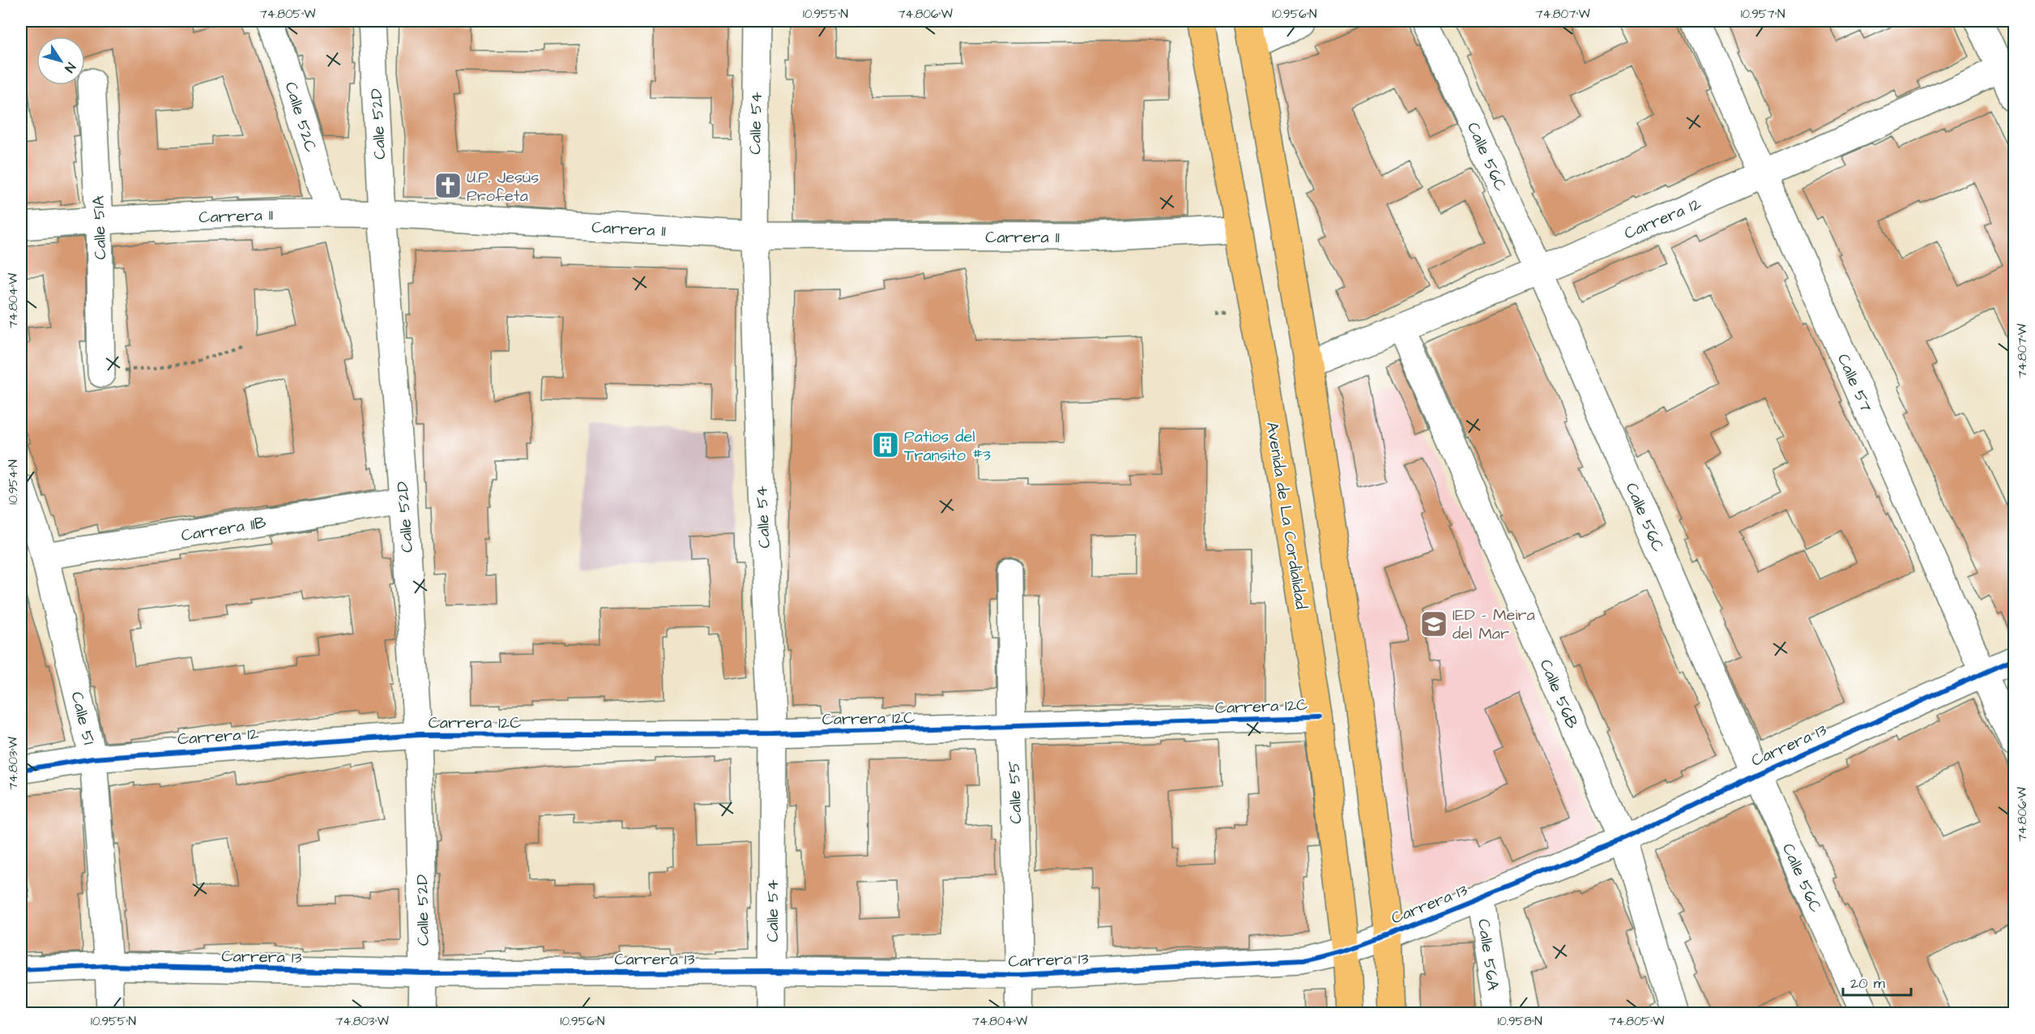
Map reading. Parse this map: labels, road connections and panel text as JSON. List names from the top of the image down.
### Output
{
  "streets": {
    "main road": ["Avenida de La Cordialidad"],
    "street": [
      "Calle 52C",
      "Calle 54",
      "Calle 52D",
      "Calle 56C",
      "Carrera 11",
      "Carrera 12",
      "Calle 51A",
      "Calle 57",
      "Carrera 11B",
      "Calle 56B",
      "Carrera 12C",
      "Calle 51",
      "Carrera 13",
      "Calle 55",
      "Calle 56A"
    ]
  },
  "crossings": [
    ["Calle 52C", "Carrera 11"],
    ["Calle 54", "Carrera 11"],
    ["Calle 54", "Carrera 12C"],
    ["Calle 54", "Carrera 13"],
    ["Calle 52D", "Carrera 11"],
    ["Calle 52D", "Carrera 12"],
    ["Calle 52D", "Carrera 11B"],
    ["Calle 52D", "Carrera 12C"],
    ["Calle 52D", "Carrera 13"],
    ["Calle 56C", "Carrera 12"],
    ["Calle 56C", "Carrera 13"],
    ["Carrera 11", "Calle 51A"],
    ["Carrera 11", "Avenida de La Cordialidad"],
    ["Carrera 12", "Calle 57"],
    ["Carrera 12", "Calle 56B"],
    ["Carrera 12", "Carrera 12C"],
    ["Carrera 12", "Calle 51"],
    ["Calle 57", "Carrera 13"],
    ["Avenida de La Cordialidad", "Carrera 12C"],
    ["Avenida de La Cordialidad", "Carrera 13"],
    ["Carrera 11B", "Calle 51"],
    ["Calle 56B", "Carrera 13"],
    ["Carrera 12C", "Calle 55"],
    ["Calle 51", "Carrera 13"],
    ["Carrera 13", "Calle 55"],
    ["Carrera 13", "Calle 56A"]
  ],
  "places": {
    "church": ["U.P. Jesús Profeta"],
    "building": ["Patios del Transito #3"],
    "school or university": ["IED - Meira del Mar"]
  },
  "scale_bar": "20 m",
  "north": "bottom right",
  "coordinates": [
    "74.805°W",
    "10.955°N",
    "74.806°W",
    "10.956°N",
    "74.807°W",
    "10.957°N",
    "74.804°W",
    "10.954°N",
    "74.803°W",
    "10.958°N"
  ]
}
